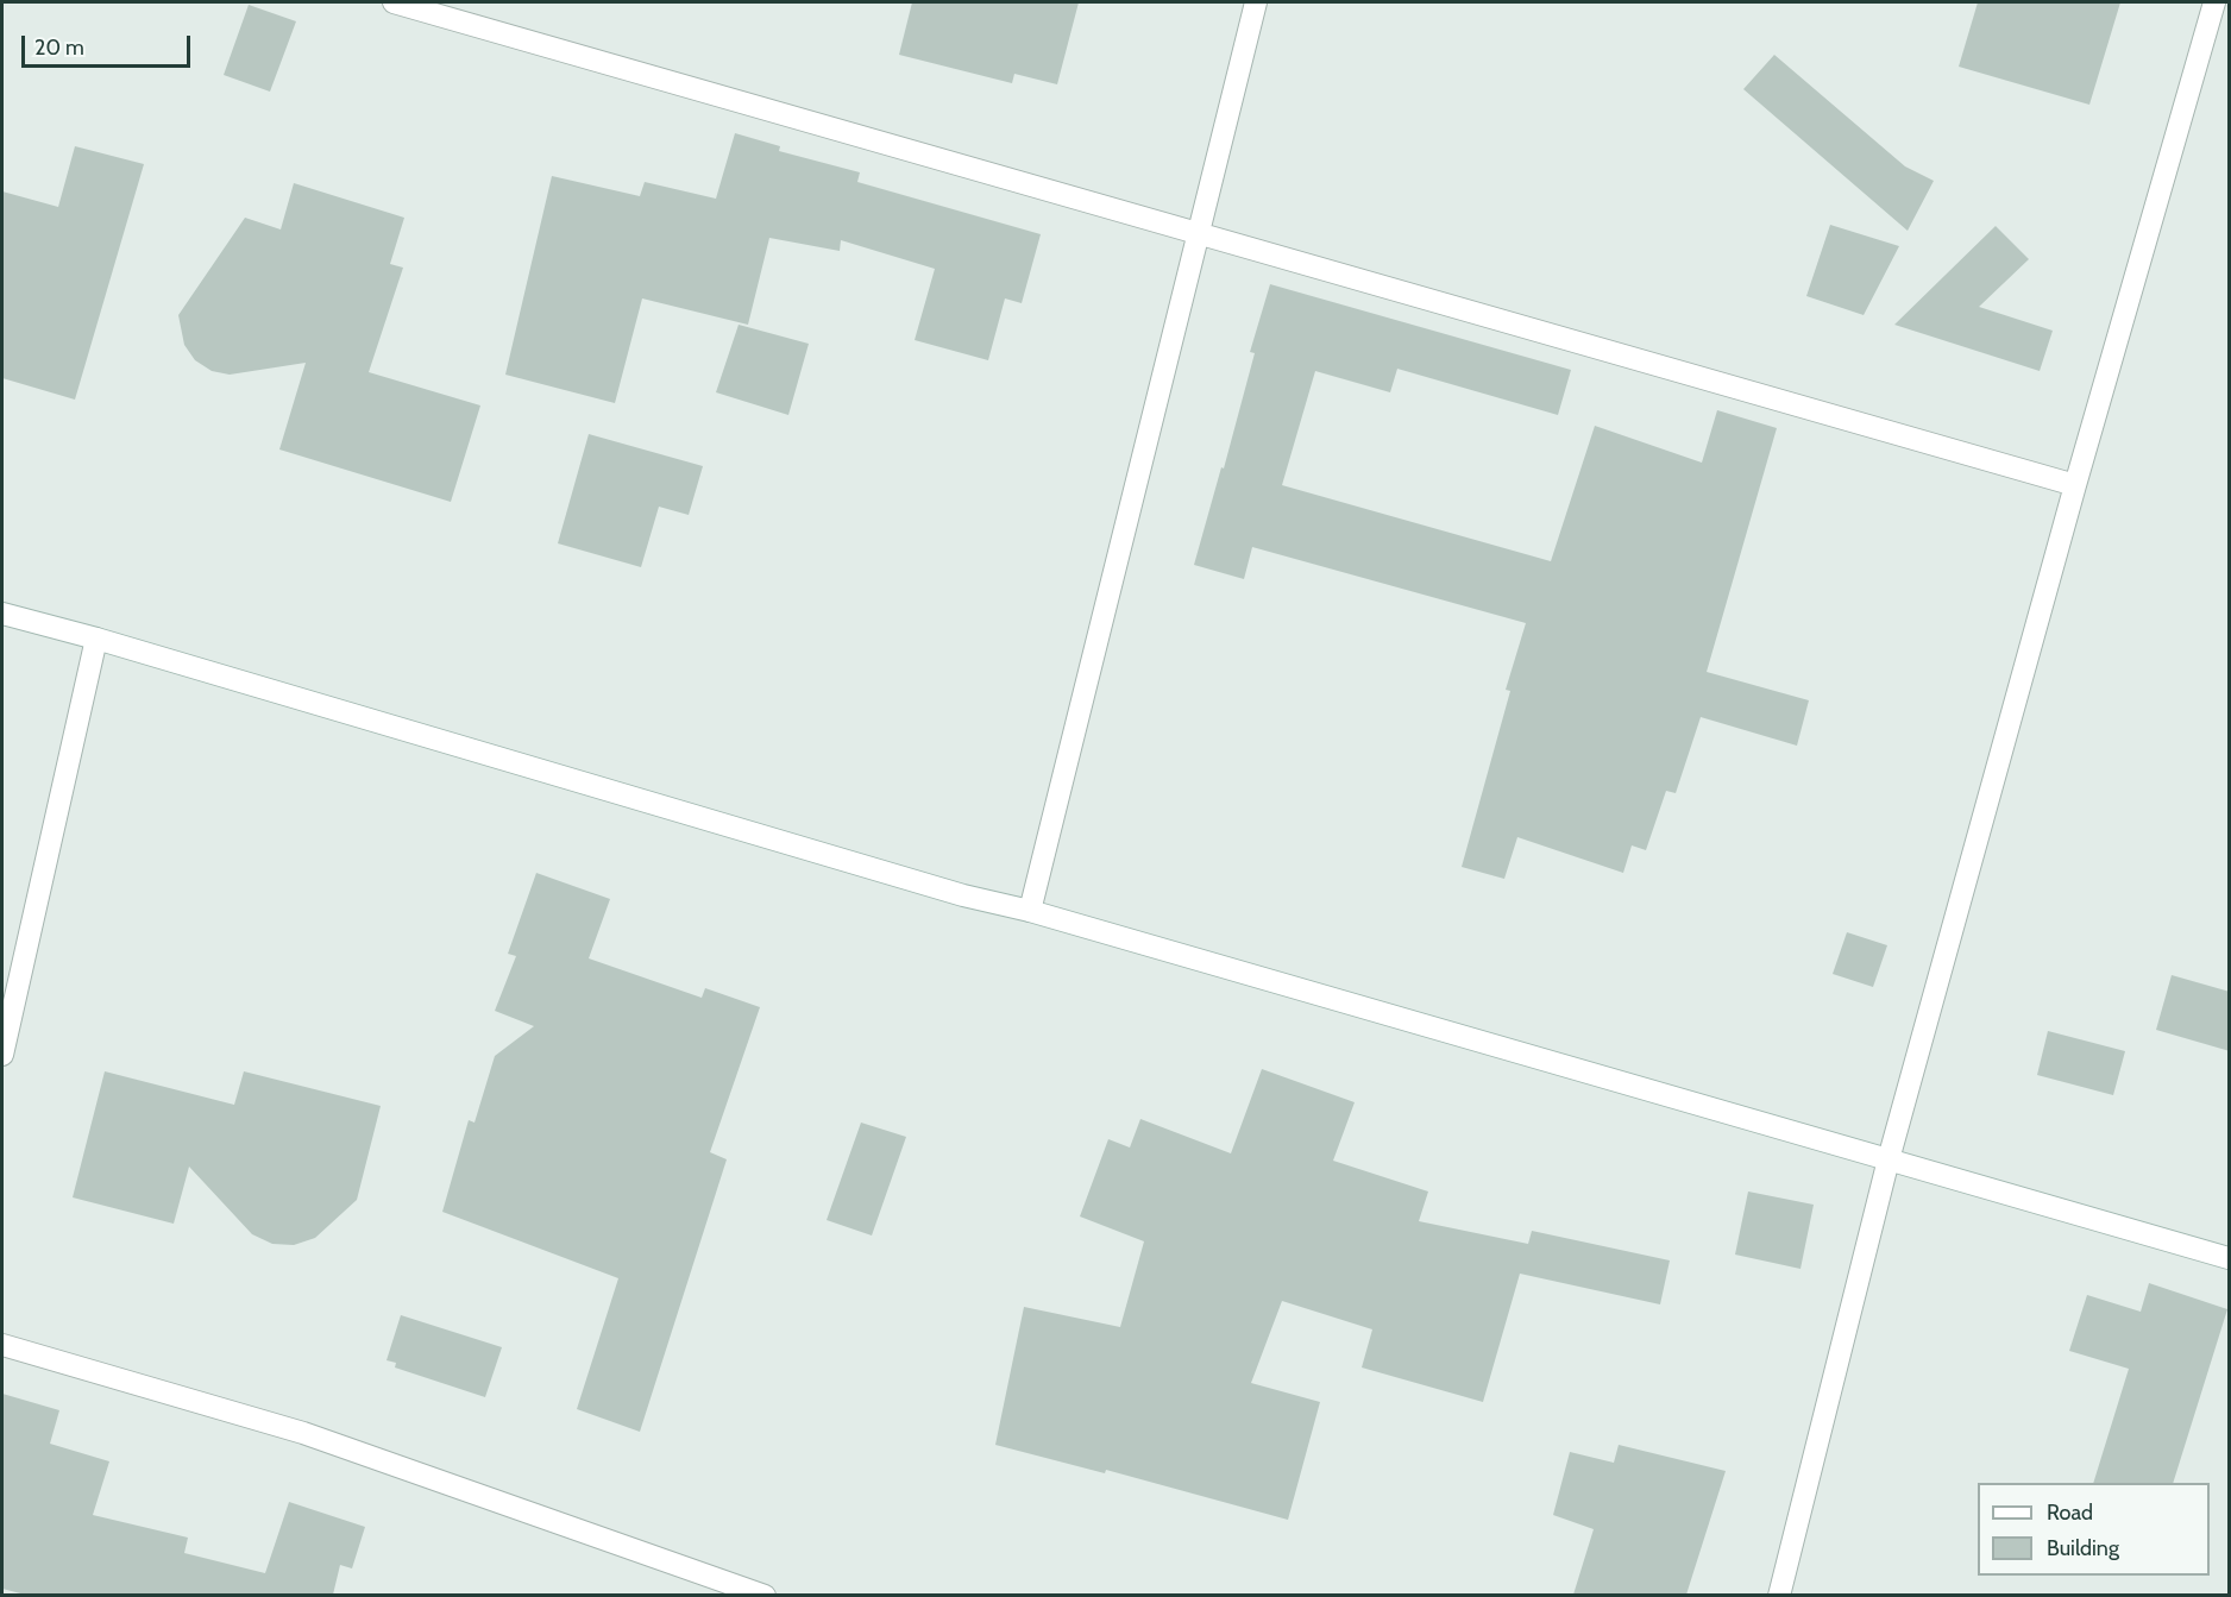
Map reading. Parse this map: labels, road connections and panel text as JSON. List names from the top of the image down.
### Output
{
  "legend": ["Road", "Building"],
  "scale_bar": "20 m"
}
